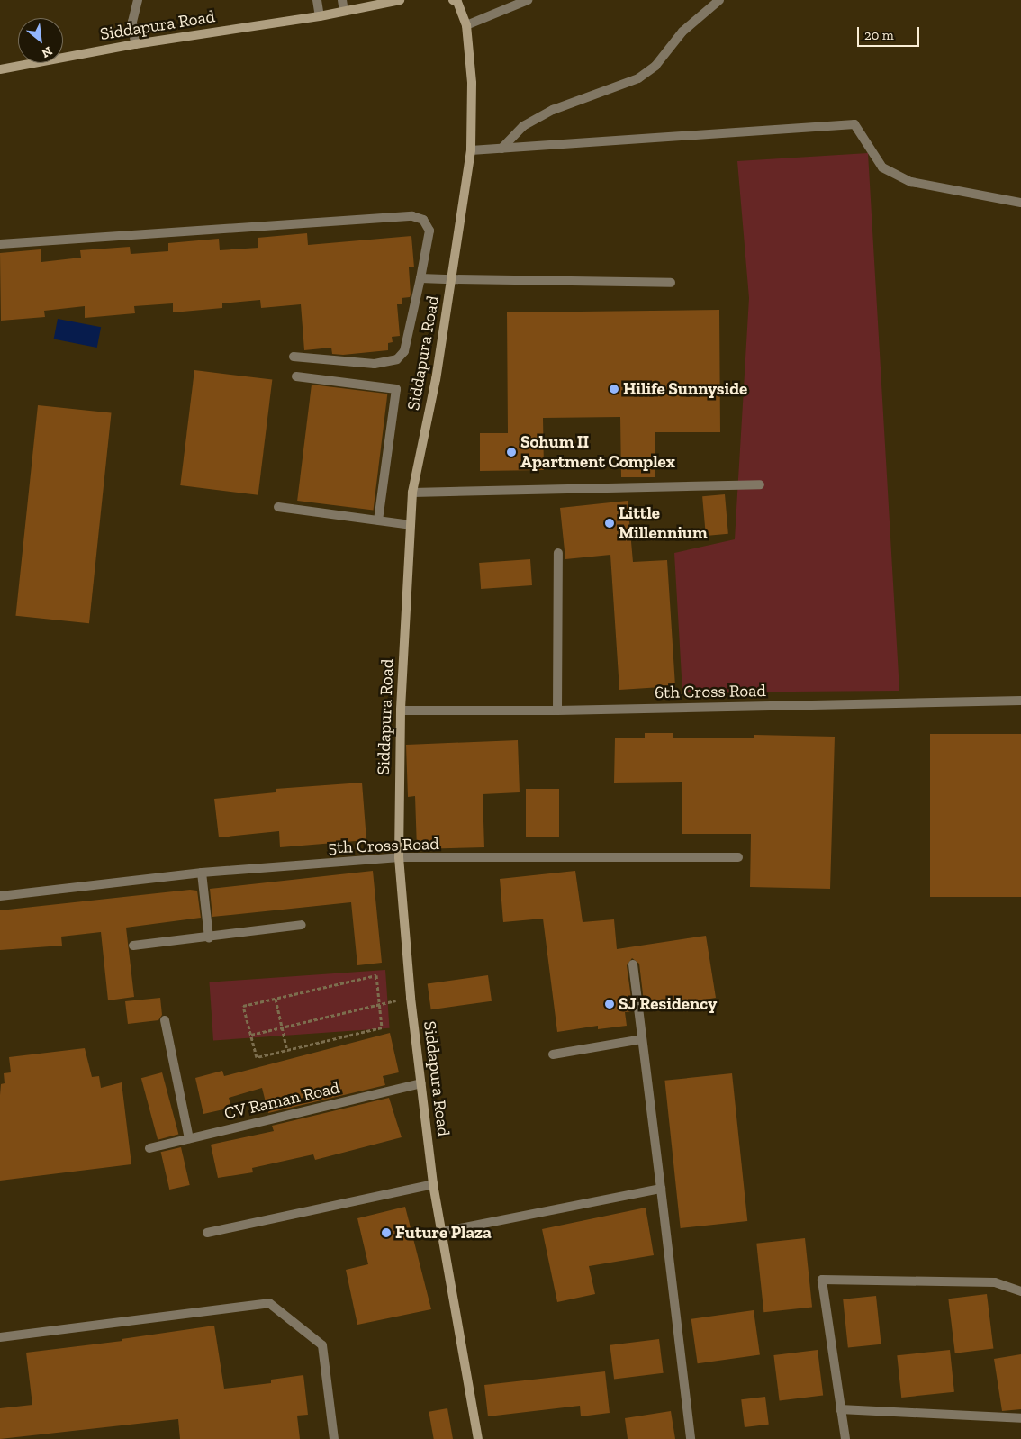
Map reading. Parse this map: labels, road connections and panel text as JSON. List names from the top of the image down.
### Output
{
  "streets": {
    "street": [
      "Siddapura Road",
      "6th Cross Road",
      "5th Cross Road",
      "CV Raman Road"
    ]
  },
  "crossings": [
    ["Siddapura Road", "6th Cross Road"],
    ["Siddapura Road", "5th Cross Road"],
    ["Siddapura Road", "CV Raman Road"]
  ],
  "places": [
    "Hilife Sunnyside",
    "Sohum II Apartment Complex",
    "Little Millennium",
    "SJ Residency",
    "Future Plaza"
  ],
  "scale_bar": "20 m",
  "north": "bottom right"
}
